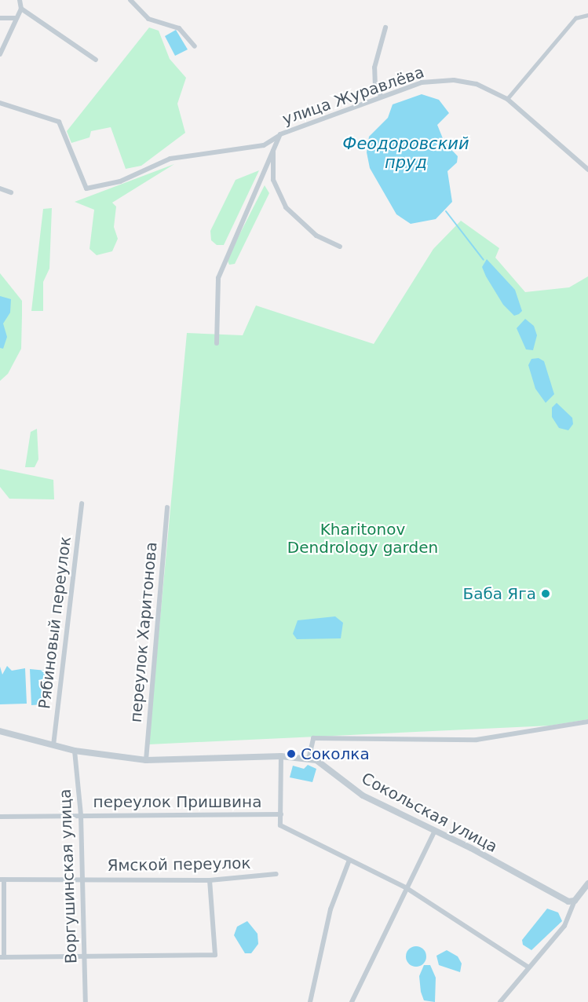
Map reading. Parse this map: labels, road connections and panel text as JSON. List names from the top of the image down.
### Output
{
  "streets": {
    "street": [
      "улица Журавлёва",
      "Рябиновый переулок",
      "переулок Харитонова",
      "переулок Пришвина",
      "Сокольская улица",
      "Ямской переулок",
      "Воргушинская улица"
    ]
  },
  "crossings": [
    ["Рябиновый переулок", "Сокольская улица"],
    ["переулок Харитонова", "Сокольская улица"],
    ["переулок Пришвина", "Воргушинская улица"],
    ["Сокольская улица", "Воргушинская улица"],
    ["Ямской переулок", "Воргушинская улица"]
  ],
  "water": ["Феодоровский пруд"],
  "parks": ["Kharitonov Dendrology garden"],
  "places": ["Баба Яга", "Соколка"]
}
